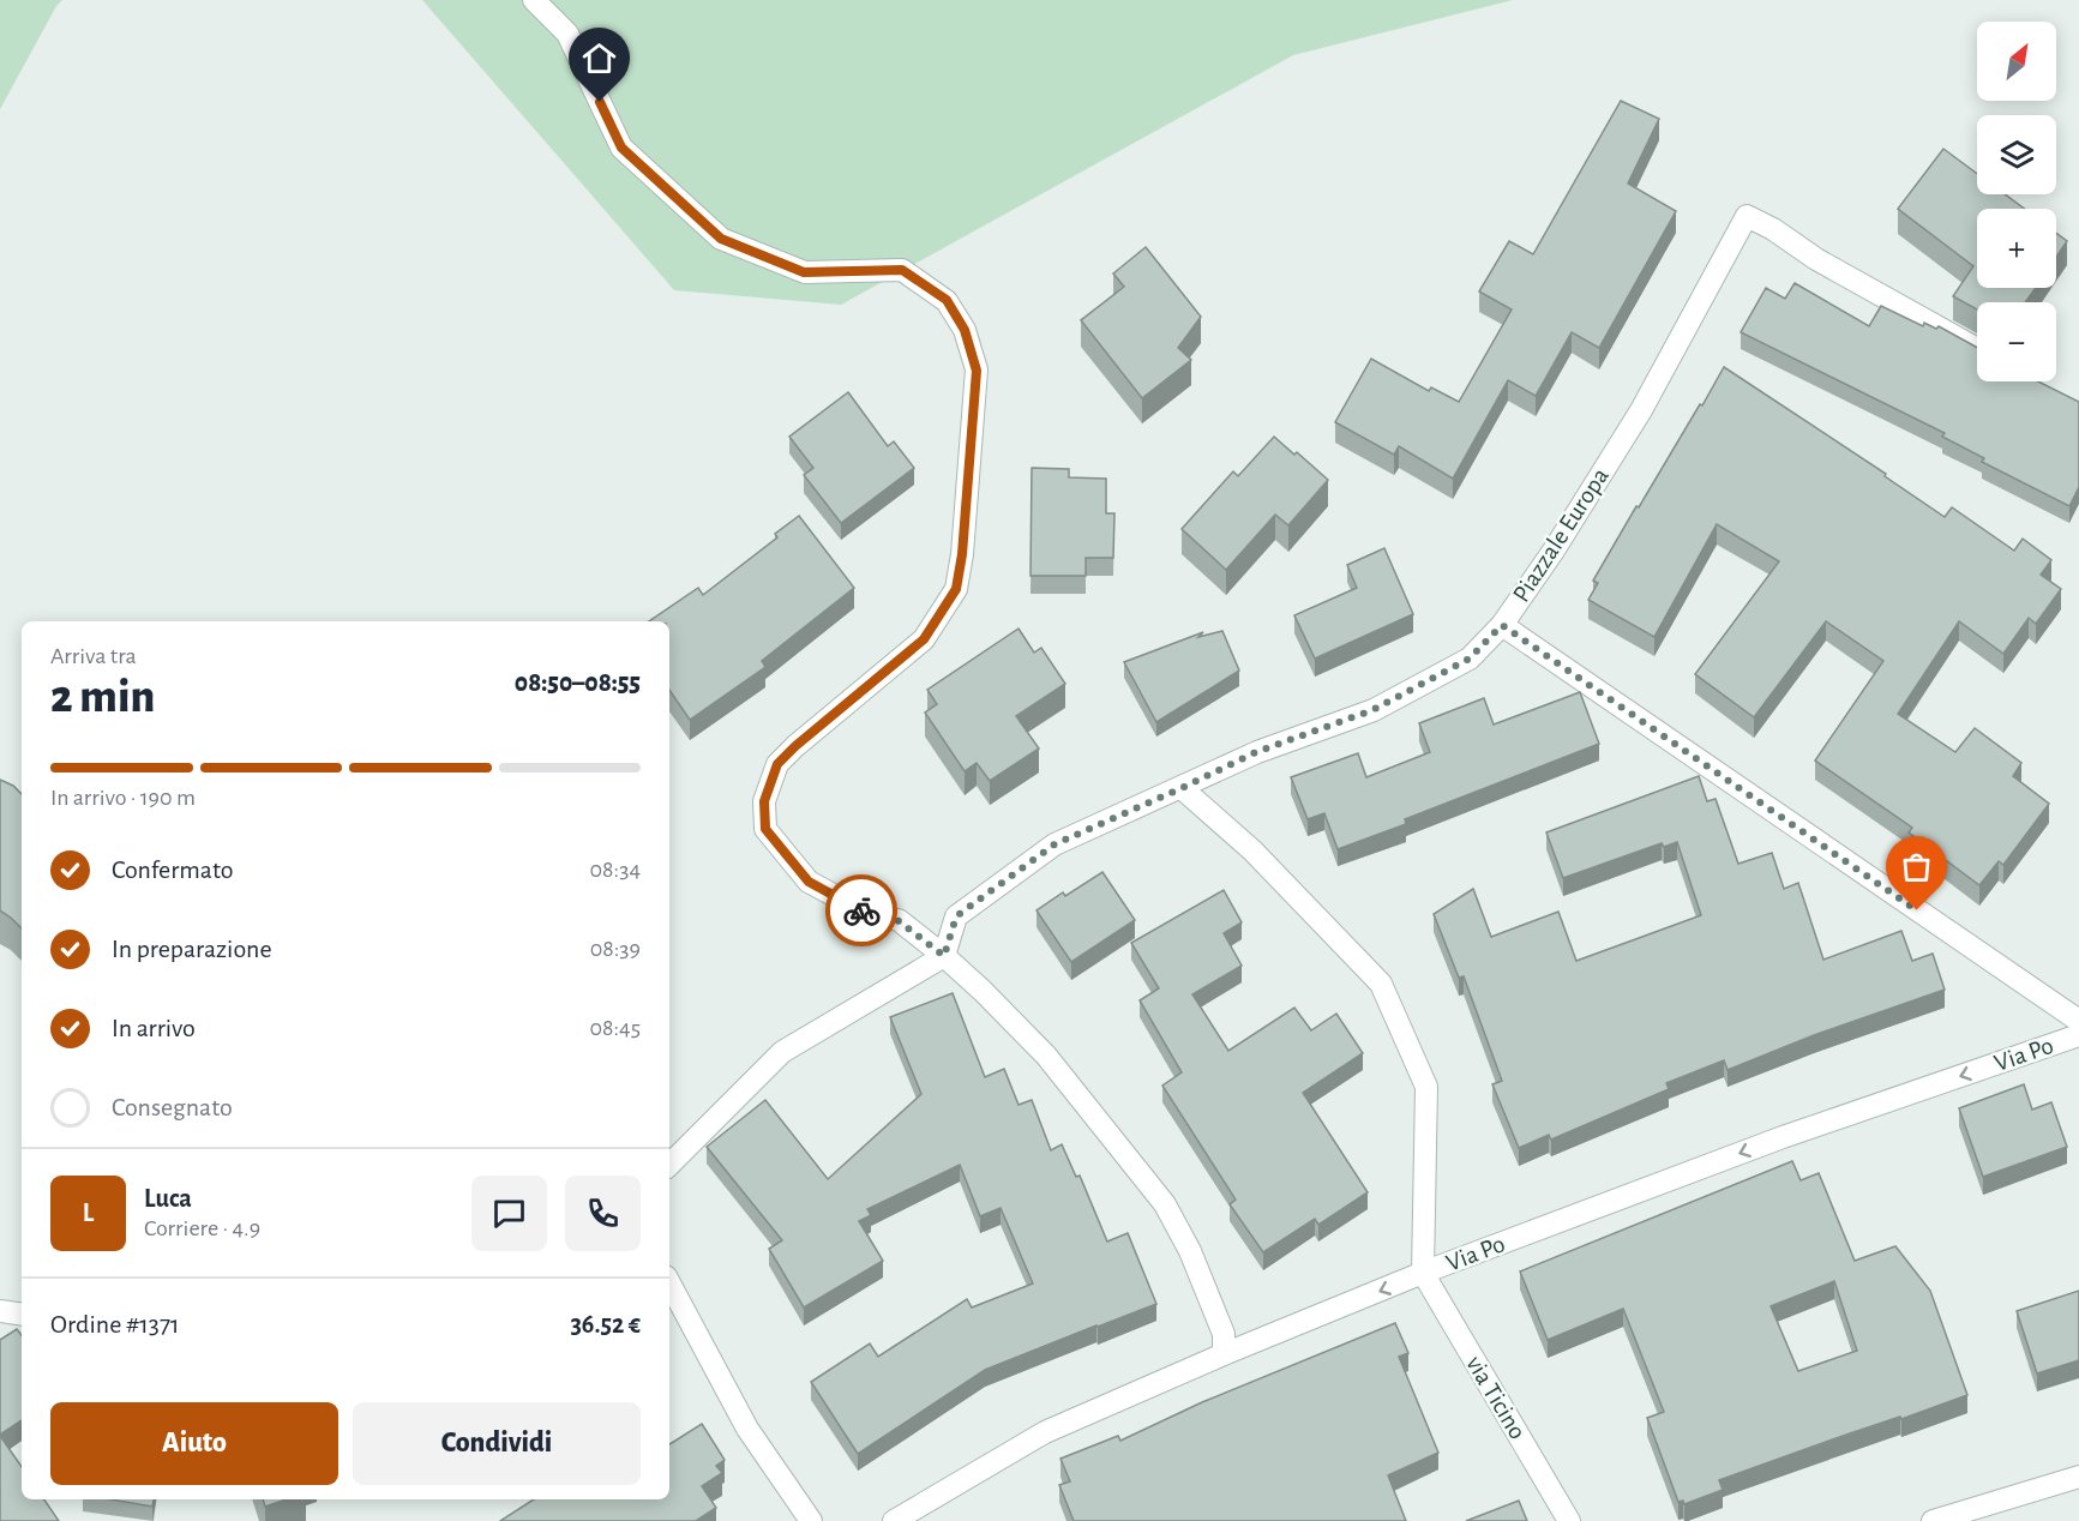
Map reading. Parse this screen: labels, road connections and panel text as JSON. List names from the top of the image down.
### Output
{
  "streets": {
    "street": ["Piazzale Europa", "Via Po", "via Ticino"]
  },
  "crossings": [
    ["Via Po", "via Ticino"]
  ],
  "one_way": ["Via Po"],
  "north": "top right",
  "page": {
    "map_buttons": ["+", "−"],
    "heading": ["2 min", "Arriva tra", "08:50–08:55"],
    "panel": [
      "Luca",
      "Corriere · 4.9",
      "Ordine #1371",
      "36.52 €"
    ],
    "bar": "In arrivo · 190 m",
    "list": [
      ["Confermato", "08:34"],
      ["In preparazione", "08:39"],
      ["In arrivo", "08:45"],
      "Consegnato"
    ],
    "round": "L",
    "buttons": ["Aiuto", "Condividi"]
  }
}
